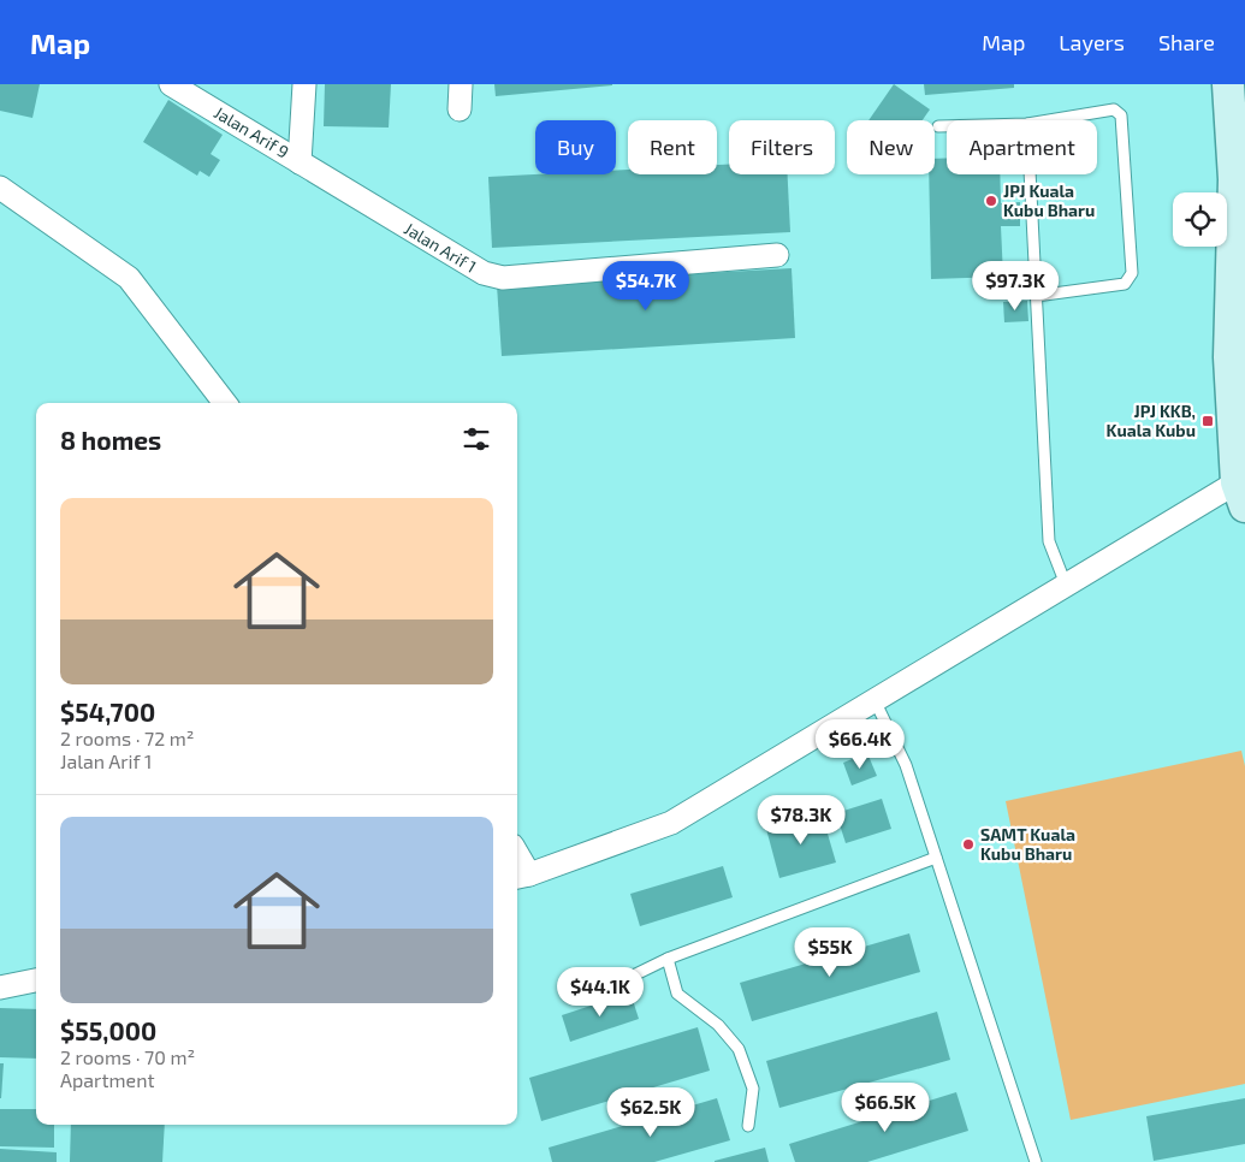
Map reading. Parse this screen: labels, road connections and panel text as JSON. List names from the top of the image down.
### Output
{
  "streets": {
    "street": ["Jalan Arif 9", "Jalan Arif 1"]
  },
  "crossings": [
    ["Jalan Arif 9", "Jalan Arif 1"]
  ],
  "places": {
    "other": ["JPJ Kuala Kubu Bharu", "SAMT Kuala Kubu Bharu"],
    "transit": ["JPJ KKB, Kuala Kubu"]
  },
  "page": {
    "header": "Map",
    "nav": ["Map", "Layers", "Share"],
    "chip": [
      "Buy",
      "Rent",
      "Filters",
      "New",
      "Apartment"
    ],
    "price": [
      "$54.7K",
      "$97.3K",
      "$66.4K",
      "$78.3K",
      "$55K",
      "$44.1K",
      "$66.5K",
      "$62.5K"
    ],
    "heading": "8 homes",
    "list": [
      {
        "name": "$54,700",
        "note": "2 rooms · 72 m² · Jalan Arif 1"
      },
      {
        "name": "$55,000",
        "note": "2 rooms · 70 m² · Apartment"
      }
    ]
  }
}
